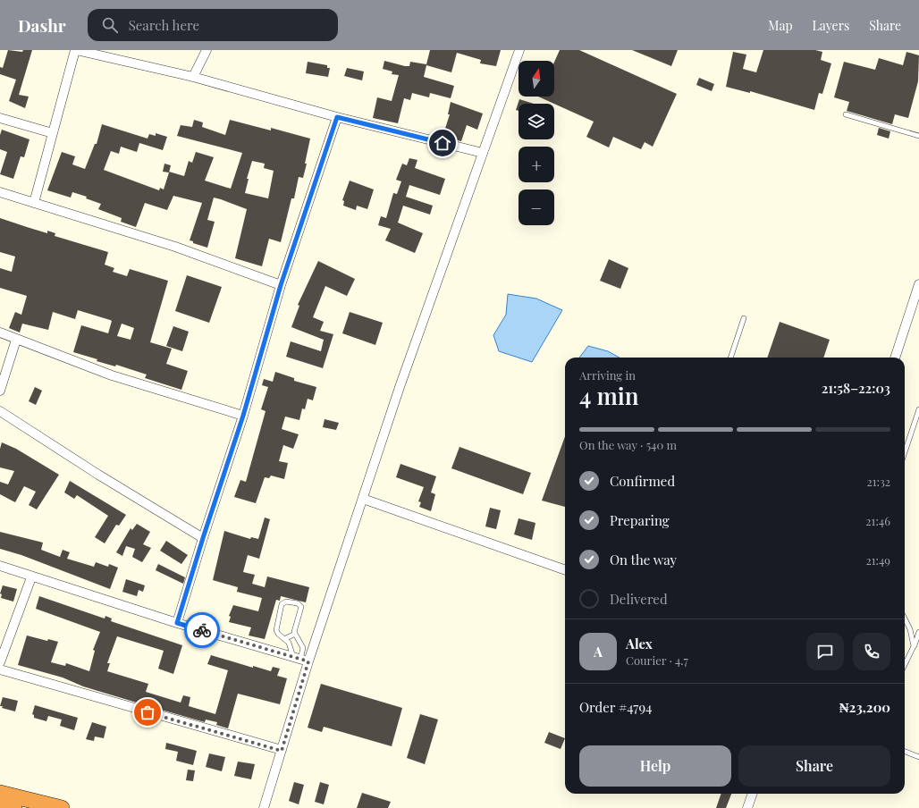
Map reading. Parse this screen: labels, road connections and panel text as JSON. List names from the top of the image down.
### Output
{
  "north": "top",
  "page": {
    "header": "Dashr",
    "search": "Search here",
    "nav": ["Map", "Layers", "Share"],
    "map_buttons": ["+", "−"],
    "heading": ["4 min", "Arriving in", "21:58–22:03"],
    "panel": [
      "Alex",
      "Courier · 4.7",
      "Order #4794",
      "₦23,200"
    ],
    "bar": "On the way · 540 m",
    "list": [
      ["Confirmed", "21:32"],
      ["Preparing", "21:46"],
      ["On the way", "21:49"],
      "Delivered"
    ],
    "round": "A",
    "buttons": ["Help", "Share"]
  }
}
